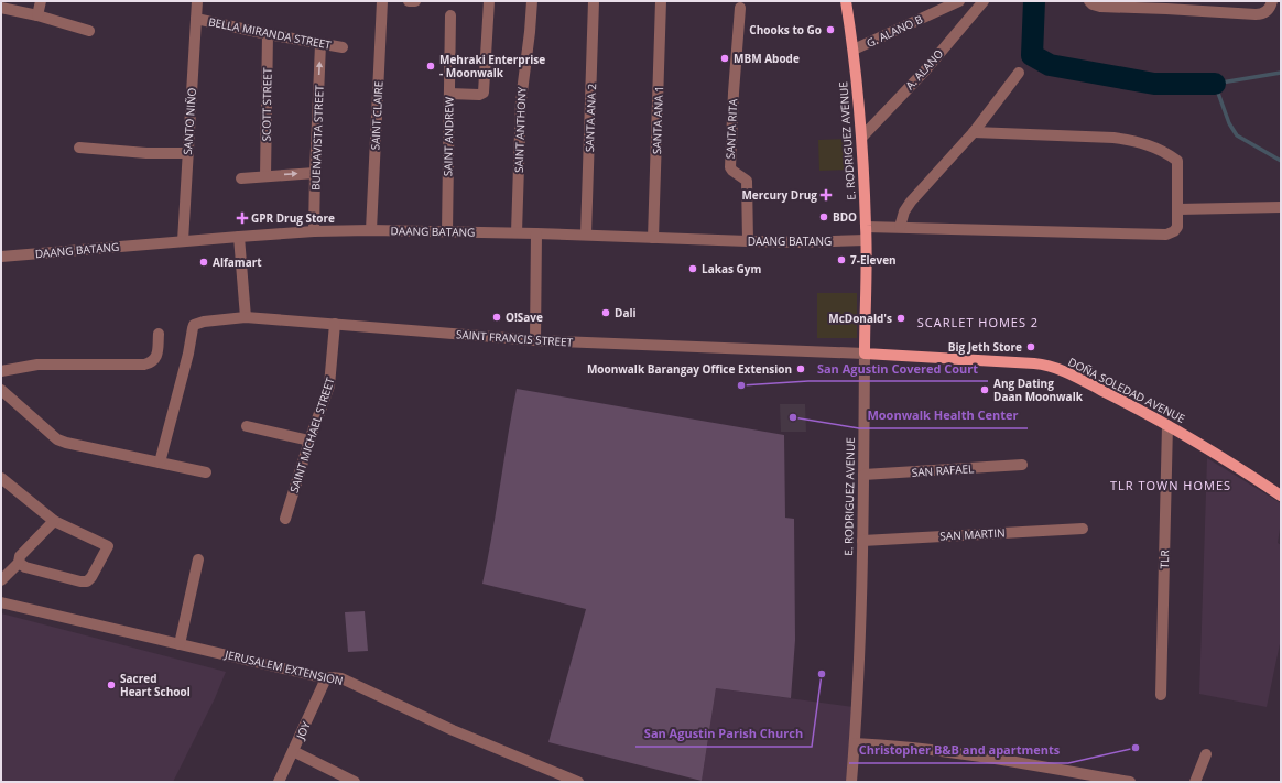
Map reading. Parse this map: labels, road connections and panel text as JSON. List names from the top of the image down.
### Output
{
  "streets": {
    "main road": ["E. RODRIGUEZ AVENUE", "DOÑA SOLEDAD AVENUE"],
    "street": [
      "G. ALANO B",
      "BELLA MIRANDA STREET",
      "A. ALANO",
      "SCOTT STREET",
      "SAINT CLAIRE",
      "SANTA ANA 2",
      "SANTA ANA 1",
      "SANTO NIÑO",
      "SANTA RITA",
      "SAINT ANTHONY",
      "SAINT ANDREW",
      "BUENAVISTA STREET",
      "DAANG BATANG",
      "SAINT FRANCIS STREET",
      "SAINT MICHAEL STREET",
      "SAN RAFAEL",
      "SAN MARTIN",
      "TLR",
      "JERUSALEM EXTENSION",
      "JOY"
    ]
  },
  "crossings": [
    ["G. ALANO B", "E. RODRIGUEZ AVENUE"],
    ["BELLA MIRANDA STREET", "SCOTT STREET"],
    ["BELLA MIRANDA STREET", "SANTO NIÑO"],
    ["BELLA MIRANDA STREET", "BUENAVISTA STREET"],
    ["A. ALANO", "E. RODRIGUEZ AVENUE"],
    ["SAINT CLAIRE", "DAANG BATANG"],
    ["SANTA ANA 2", "DAANG BATANG"],
    ["SANTA ANA 1", "DAANG BATANG"],
    ["SANTO NIÑO", "DAANG BATANG"],
    ["SANTA RITA", "DAANG BATANG"],
    ["SAINT ANTHONY", "DAANG BATANG"],
    ["SAINT ANDREW", "DAANG BATANG"],
    ["BUENAVISTA STREET", "DAANG BATANG"],
    ["E. RODRIGUEZ AVENUE", "DAANG BATANG"],
    ["E. RODRIGUEZ AVENUE", "SAINT FRANCIS STREET"],
    ["E. RODRIGUEZ AVENUE", "DOÑA SOLEDAD AVENUE"],
    ["E. RODRIGUEZ AVENUE", "SAN RAFAEL"],
    ["E. RODRIGUEZ AVENUE", "SAN MARTIN"],
    ["SAINT FRANCIS STREET", "DOÑA SOLEDAD AVENUE"],
    ["SAINT FRANCIS STREET", "SAINT MICHAEL STREET"],
    ["DOÑA SOLEDAD AVENUE", "TLR"],
    ["JERUSALEM EXTENSION", "JOY"]
  ],
  "one_way": ["BUENAVISTA STREET"],
  "districts": ["SCARLET HOMES 2", "TLR TOWN HOMES"],
  "places": {
    "other": [
      "Chooks to Go",
      "MBM Abode",
      "Mehraki Enterprise - Moonwalk",
      "BDO",
      "7-Eleven",
      "Alfamart",
      "Lakas Gym",
      "Dali",
      "O!Save",
      "McDonald's",
      "Big Jeth Store",
      "Moonwalk Barangay Office Extension",
      "San Agustin Covered Court",
      "Ang Dating Daan Moonwalk",
      "Moonwalk Health Center",
      "San Agustin Parish Church",
      "Sacred Heart School",
      "Christopher B&B and apartments"
    ],
    "health": ["Mercury Drug", "GPR Drug Store"]
  }
}
